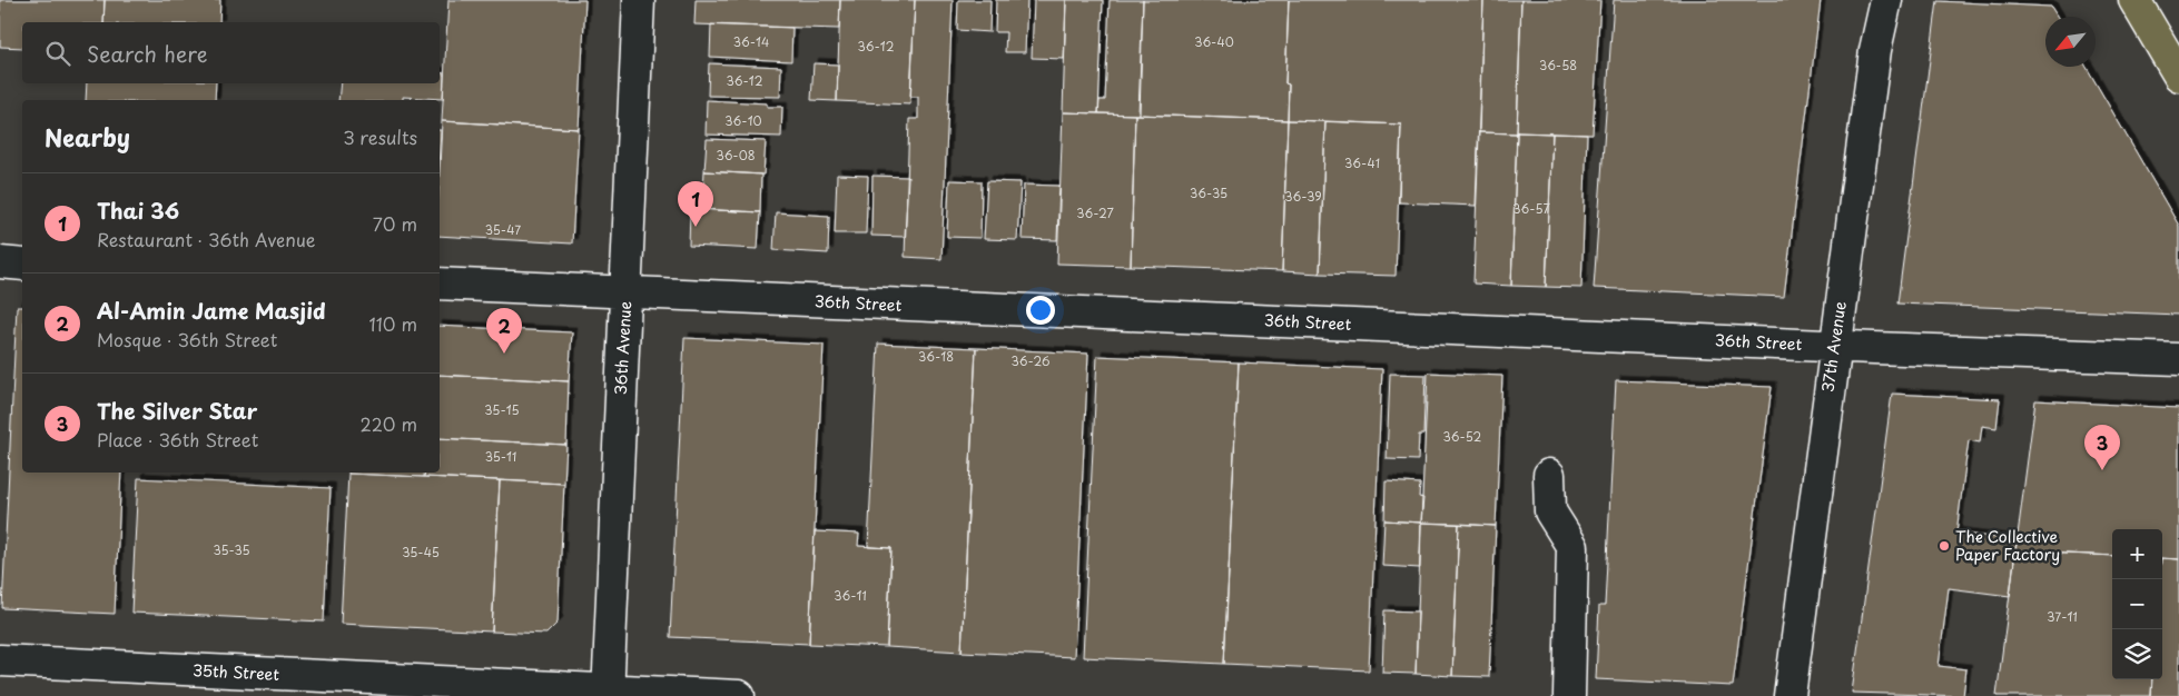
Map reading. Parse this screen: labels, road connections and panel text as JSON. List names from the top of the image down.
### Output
{
  "streets": {
    "street": [
      "36th Street",
      "37th Avenue",
      "36th Avenue",
      "35th Street"
    ]
  },
  "crossings": [
    ["36th Street", "37th Avenue"],
    ["36th Street", "36th Avenue"],
    ["36th Avenue", "35th Street"]
  ],
  "places": ["The Collective Paper Factory"],
  "house_numbers": [
    "36-14",
    "36-40",
    "36-12",
    "36-58",
    "36-12",
    "36-10",
    "36-08",
    "36-41",
    "36-35",
    "36-39",
    "36-57",
    "36-27",
    "35-47",
    "36-18",
    "36-26",
    "35-15",
    "36-52",
    "35-11",
    "35-35",
    "35-45",
    "36-11",
    "37-11"
  ],
  "north": "bottom left",
  "page": {
    "search": "Search here",
    "heading": ["Nearby", "3 results"],
    "list": [
      {
        "mark": "1",
        "name": "Thai 36",
        "note": "Restaurant · 36th Avenue",
        "value": "70 m"
      },
      {
        "mark": "2",
        "name": "Al-Amin Jame Masjid",
        "note": "Mosque · 36th Street",
        "value": "110 m"
      },
      {
        "mark": "3",
        "name": "The Silver Star",
        "note": "Place · 36th Street",
        "value": "220 m"
      }
    ],
    "pins": ["1", "2", "3"],
    "map_buttons": ["+", "−"]
  }
}
